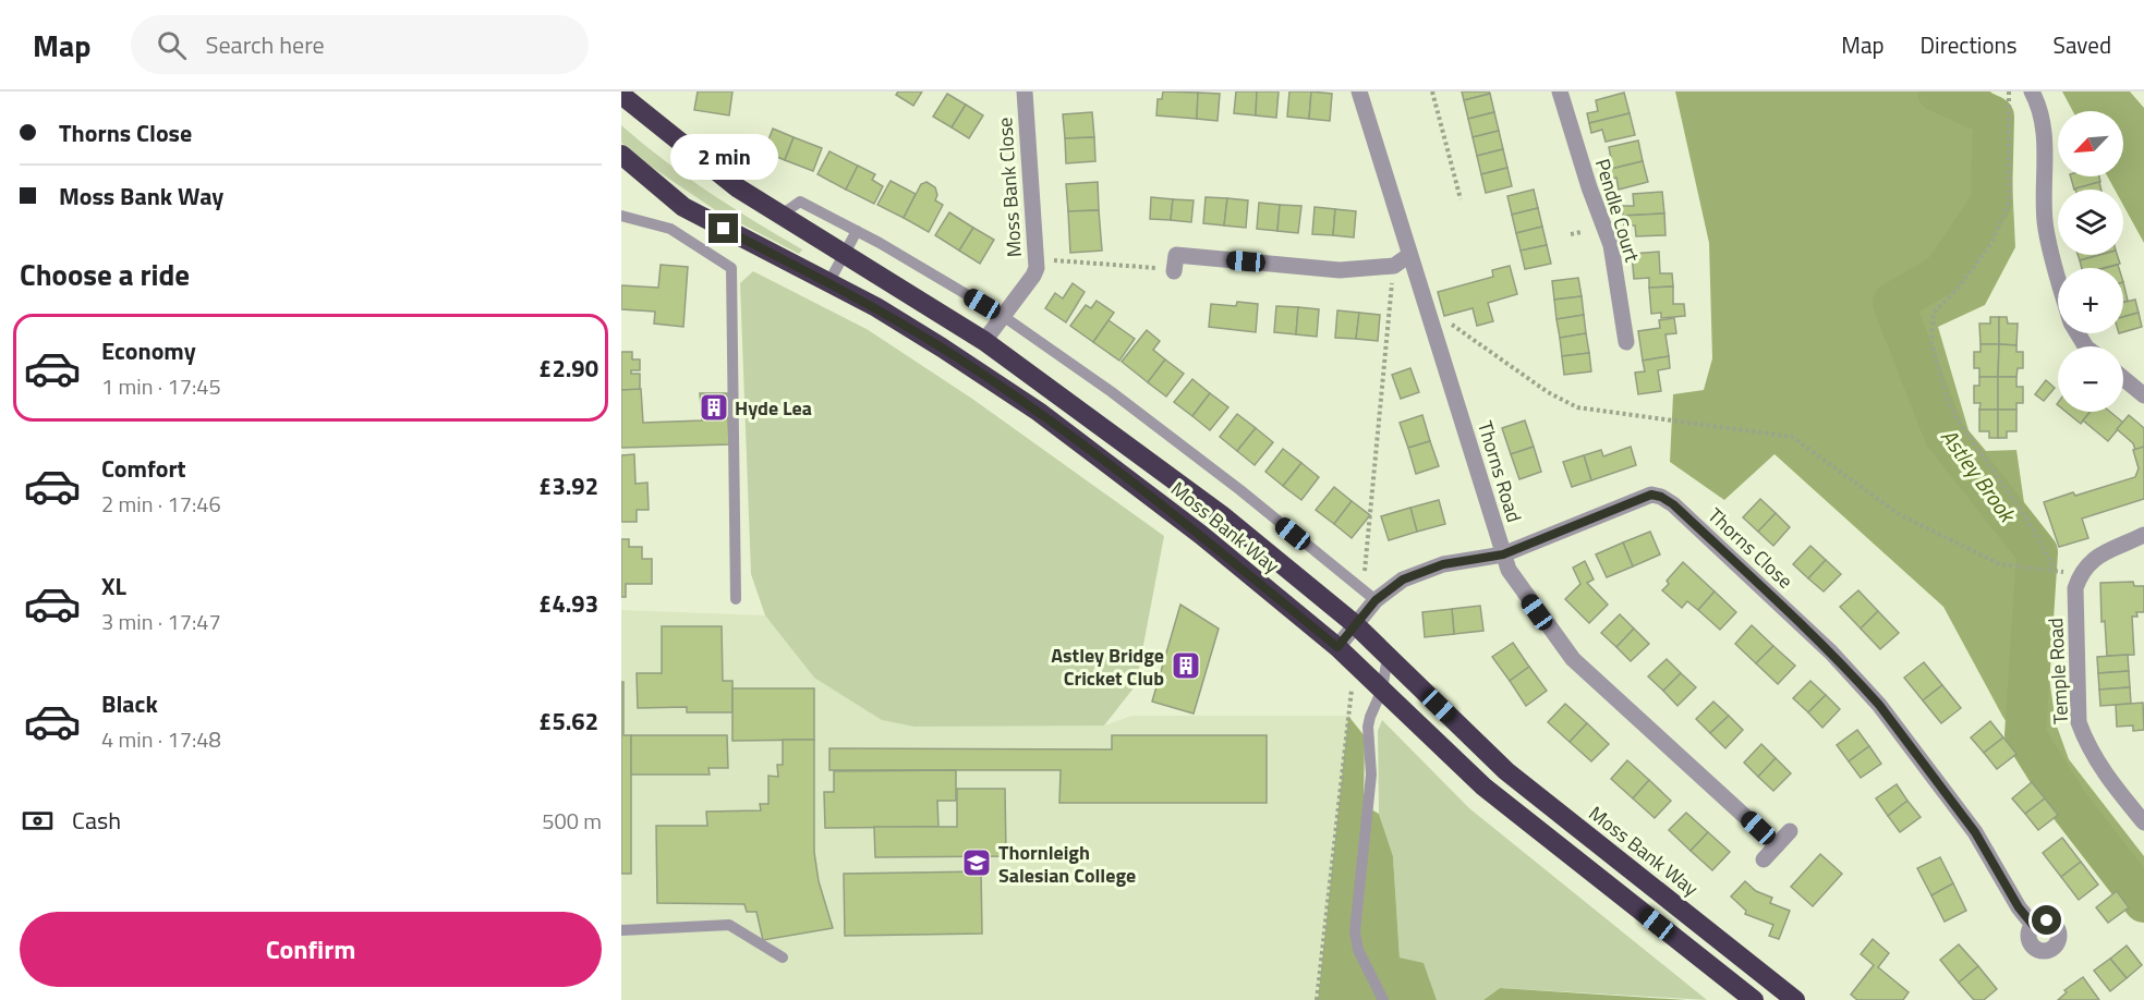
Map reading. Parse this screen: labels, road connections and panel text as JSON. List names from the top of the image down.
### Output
{
  "streets": {
    "highway": ["Moss Bank Way"],
    "street": [
      "Moss Bank Close",
      "Pendle Court",
      "Thorns Road",
      "Thorns Close",
      "Temple Road"
    ]
  },
  "crossings": [
    ["Moss Bank Close", "Moss Bank Way"],
    ["Thorns Road", "Thorns Close"],
    ["Moss Bank Way", "Thorns Close"]
  ],
  "water": ["Astley Brook"],
  "places": {
    "building": ["Hyde Lea", "Astley Bridge Cricket Club"],
    "school or university": ["Thornleigh Salesian College"]
  },
  "north": "bottom left",
  "page": {
    "header": "Map",
    "search": "Search here",
    "nav": ["Map", "Directions", "Saved"],
    "banner": ["Thorns Close", "Moss Bank Way"],
    "map_buttons": ["+", "−"],
    "bubble": "2 min",
    "heading": "Choose a ride",
    "list": [
      {
        "name": "Economy",
        "note": "1 min · 17:45",
        "value": "£2.90"
      },
      {
        "name": "Comfort",
        "note": "2 min · 17:46",
        "value": "£3.92"
      },
      {
        "name": "XL",
        "note": "3 min · 17:47",
        "value": "£4.93"
      },
      {
        "name": "Black",
        "note": "4 min · 17:48",
        "value": "£5.62"
      }
    ],
    "pay": ["Cash", "500 m"],
    "buttons": "Confirm"
  }
}
